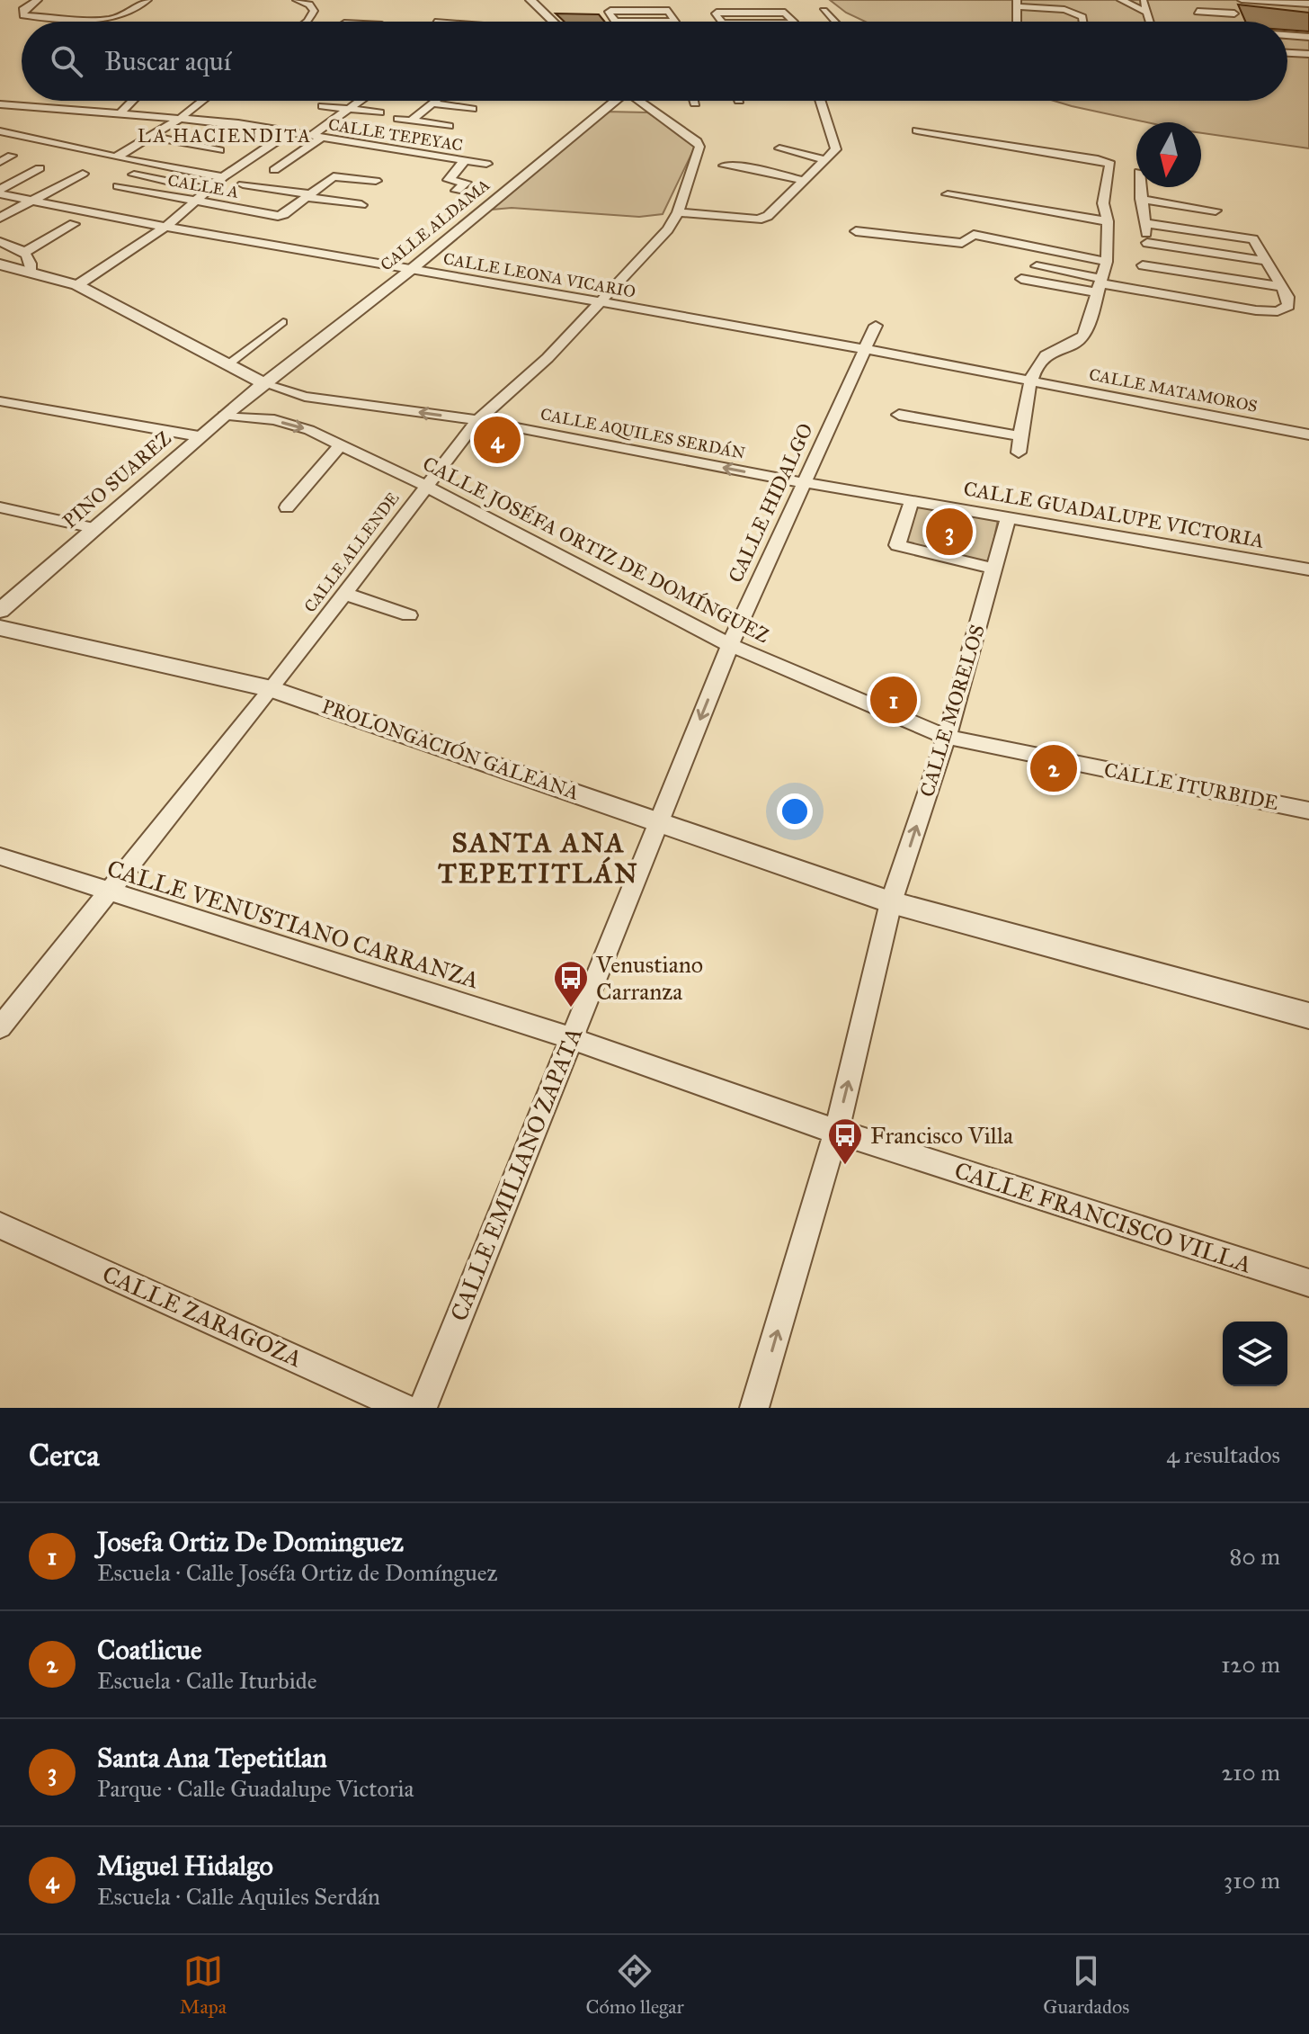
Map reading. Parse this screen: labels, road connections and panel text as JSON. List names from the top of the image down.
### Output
{
  "streets": {
    "street": [
      "CALLE TEPEYAC",
      "CALLE A",
      "CALLE ALDAMA",
      "CALLE LEONA VICARIO",
      "CALLE MATAMOROS",
      "CALLE AQUILES SERDÁN",
      "PINO SUAREZ",
      "CALLE HIDALGO",
      "CALLE GUADALUPE VICTORIA",
      "CALLE JOSÉFA ORTIZ DE DOMÍNGUEZ",
      "CALLE ALLENDE",
      "CALLE MORELOS",
      "PROLONGACIÓN GALEANA",
      "CALLE ITURBIDE",
      "CALLE VENUSTIANO CARRANZA",
      "CALLE EMILIANO ZAPATA",
      "CALLE FRANCISCO VILLA",
      "CALLE ZARAGOZA"
    ]
  },
  "crossings": [
    ["CALLE ALDAMA", "CALLE LEONA VICARIO"],
    ["CALLE ALDAMA", "CALLE AQUILES SERDÁN"],
    ["CALLE ALDAMA", "PINO SUAREZ"],
    ["CALLE LEONA VICARIO", "CALLE MATAMOROS"],
    ["CALLE LEONA VICARIO", "CALLE HIDALGO"],
    ["CALLE LEONA VICARIO", "CALLE ALLENDE"],
    ["CALLE AQUILES SERDÁN", "PINO SUAREZ"],
    ["CALLE AQUILES SERDÁN", "CALLE HIDALGO"],
    ["CALLE AQUILES SERDÁN", "CALLE GUADALUPE VICTORIA"],
    ["CALLE AQUILES SERDÁN", "CALLE ALLENDE"],
    ["PINO SUAREZ", "CALLE JOSÉFA ORTIZ DE DOMÍNGUEZ"],
    ["CALLE HIDALGO", "CALLE GUADALUPE VICTORIA"],
    ["CALLE HIDALGO", "CALLE JOSÉFA ORTIZ DE DOMÍNGUEZ"],
    ["CALLE HIDALGO", "PROLONGACIÓN GALEANA"],
    ["CALLE HIDALGO", "CALLE EMILIANO ZAPATA"],
    ["CALLE GUADALUPE VICTORIA", "CALLE MORELOS"],
    ["CALLE JOSÉFA ORTIZ DE DOMÍNGUEZ", "CALLE ALLENDE"],
    ["CALLE JOSÉFA ORTIZ DE DOMÍNGUEZ", "CALLE MORELOS"],
    ["CALLE JOSÉFA ORTIZ DE DOMÍNGUEZ", "CALLE ITURBIDE"],
    ["CALLE ALLENDE", "PROLONGACIÓN GALEANA"],
    ["CALLE ALLENDE", "CALLE VENUSTIANO CARRANZA"],
    ["CALLE MORELOS", "PROLONGACIÓN GALEANA"],
    ["CALLE MORELOS", "CALLE ITURBIDE"],
    ["CALLE MORELOS", "CALLE FRANCISCO VILLA"],
    ["PROLONGACIÓN GALEANA", "CALLE EMILIANO ZAPATA"],
    ["CALLE VENUSTIANO CARRANZA", "CALLE EMILIANO ZAPATA"],
    ["CALLE VENUSTIANO CARRANZA", "CALLE FRANCISCO VILLA"],
    ["CALLE EMILIANO ZAPATA", "CALLE FRANCISCO VILLA"]
  ],
  "one_way": ["CALLE AQUILES SERDÁN", "CALLE HIDALGO", "CALLE MORELOS"],
  "districts": ["LA HACIENDITA", "SANTA ANA TEPETITLÁN"],
  "places": {
    "bus stop": ["Venustiano Carranza", "Francisco Villa"]
  },
  "north": "bottom",
  "page": {
    "search": "Buscar aquí",
    "pins": [
      "4",
      "3",
      "1",
      "2"
    ],
    "heading": ["Cerca", "4 resultados"],
    "list": [
      {
        "mark": "1",
        "name": "Josefa Ortiz De Dominguez",
        "note": "Escuela · Calle Joséfa Ortiz de Domínguez",
        "value": "80 m"
      },
      {
        "mark": "2",
        "name": "Coatlicue",
        "note": "Escuela · Calle Iturbide",
        "value": "120 m"
      },
      {
        "mark": "3",
        "name": "Santa Ana Tepetitlan",
        "note": "Parque · Calle Guadalupe Victoria",
        "value": "210 m"
      },
      {
        "mark": "4",
        "name": "Miguel Hidalgo",
        "note": "Escuela · Calle Aquiles Serdán",
        "value": "310 m"
      }
    ],
    "nav": ["Mapa", "Cómo llegar", "Guardados"]
  }
}
